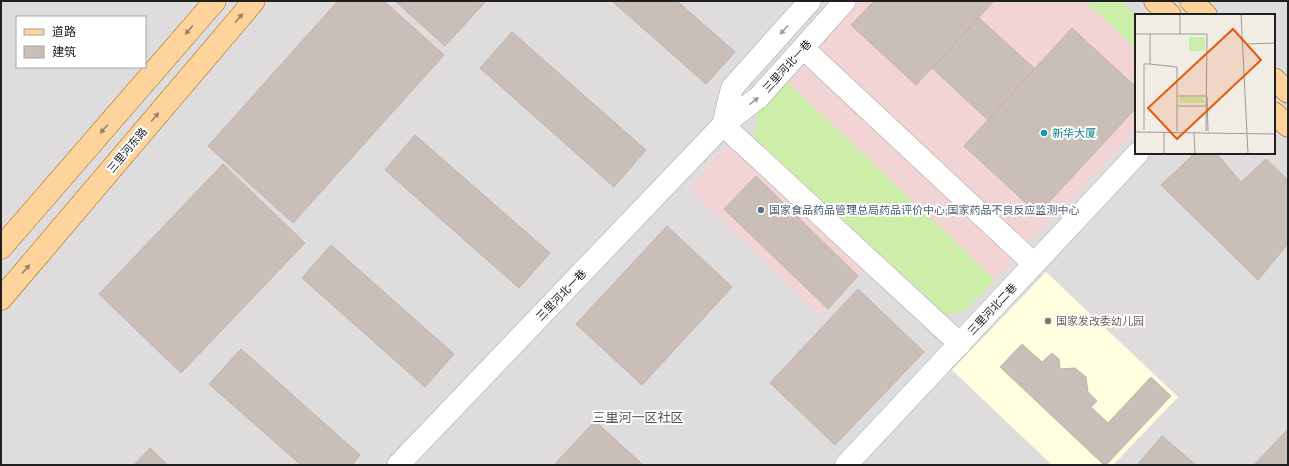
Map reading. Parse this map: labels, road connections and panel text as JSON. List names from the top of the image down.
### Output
{
  "streets": {
    "main road": ["三里河东路"],
    "street": ["三里河北一巷", "三里河北二巷"]
  },
  "districts": ["三里河一区社区"],
  "places": ["新华大厦", "国家食品药品管理总局药品评价中心;国家药品不良反应监测中心", "国家发改委幼儿园"],
  "legend": ["道路", "建筑"]
}
